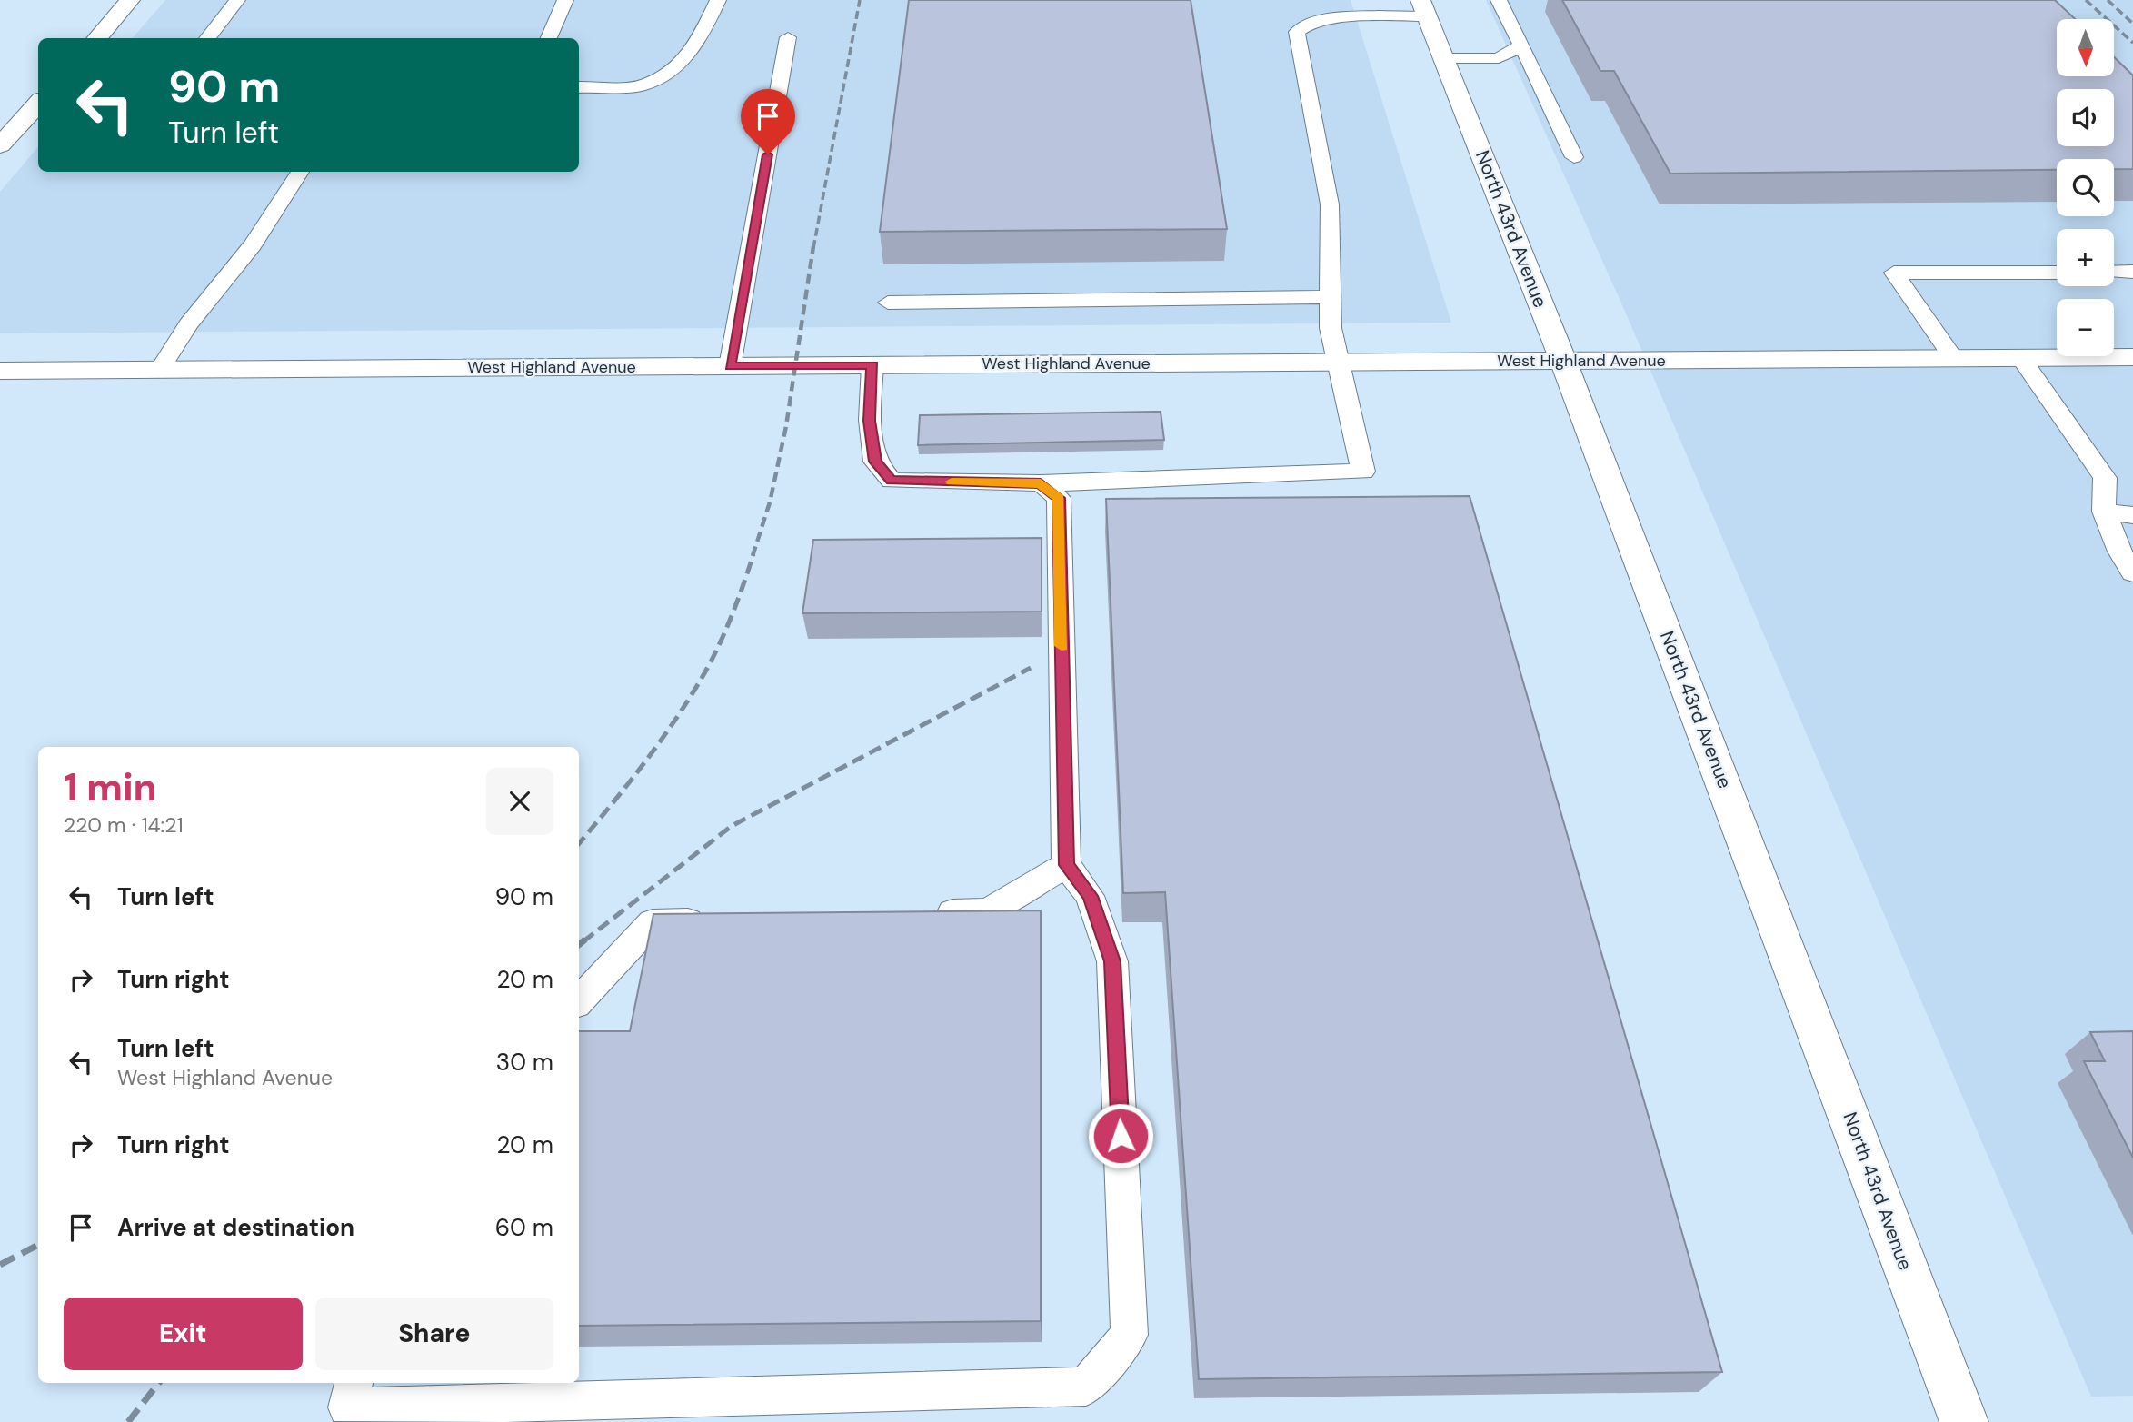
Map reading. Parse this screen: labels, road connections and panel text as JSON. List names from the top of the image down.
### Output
{
  "streets": {
    "street": ["North 43rd Avenue", "West Highland Avenue"]
  },
  "crossings": [
    ["North 43rd Avenue", "West Highland Avenue"]
  ],
  "north": "bottom",
  "page": {
    "map_buttons": ["+", "−"],
    "turn": ["90 m", "Turn left"],
    "heading": ["1 min", "220 m · 14:21"],
    "list": [
      {
        "name": "Turn left",
        "value": "90 m"
      },
      {
        "name": "Turn right",
        "value": "20 m"
      },
      {
        "name": "Turn left",
        "note": "West Highland Avenue",
        "value": "30 m"
      },
      {
        "name": "Turn right",
        "value": "20 m"
      },
      {
        "name": "Arrive at destination",
        "value": "60 m"
      }
    ],
    "buttons": ["Exit", "Share"]
  }
}
